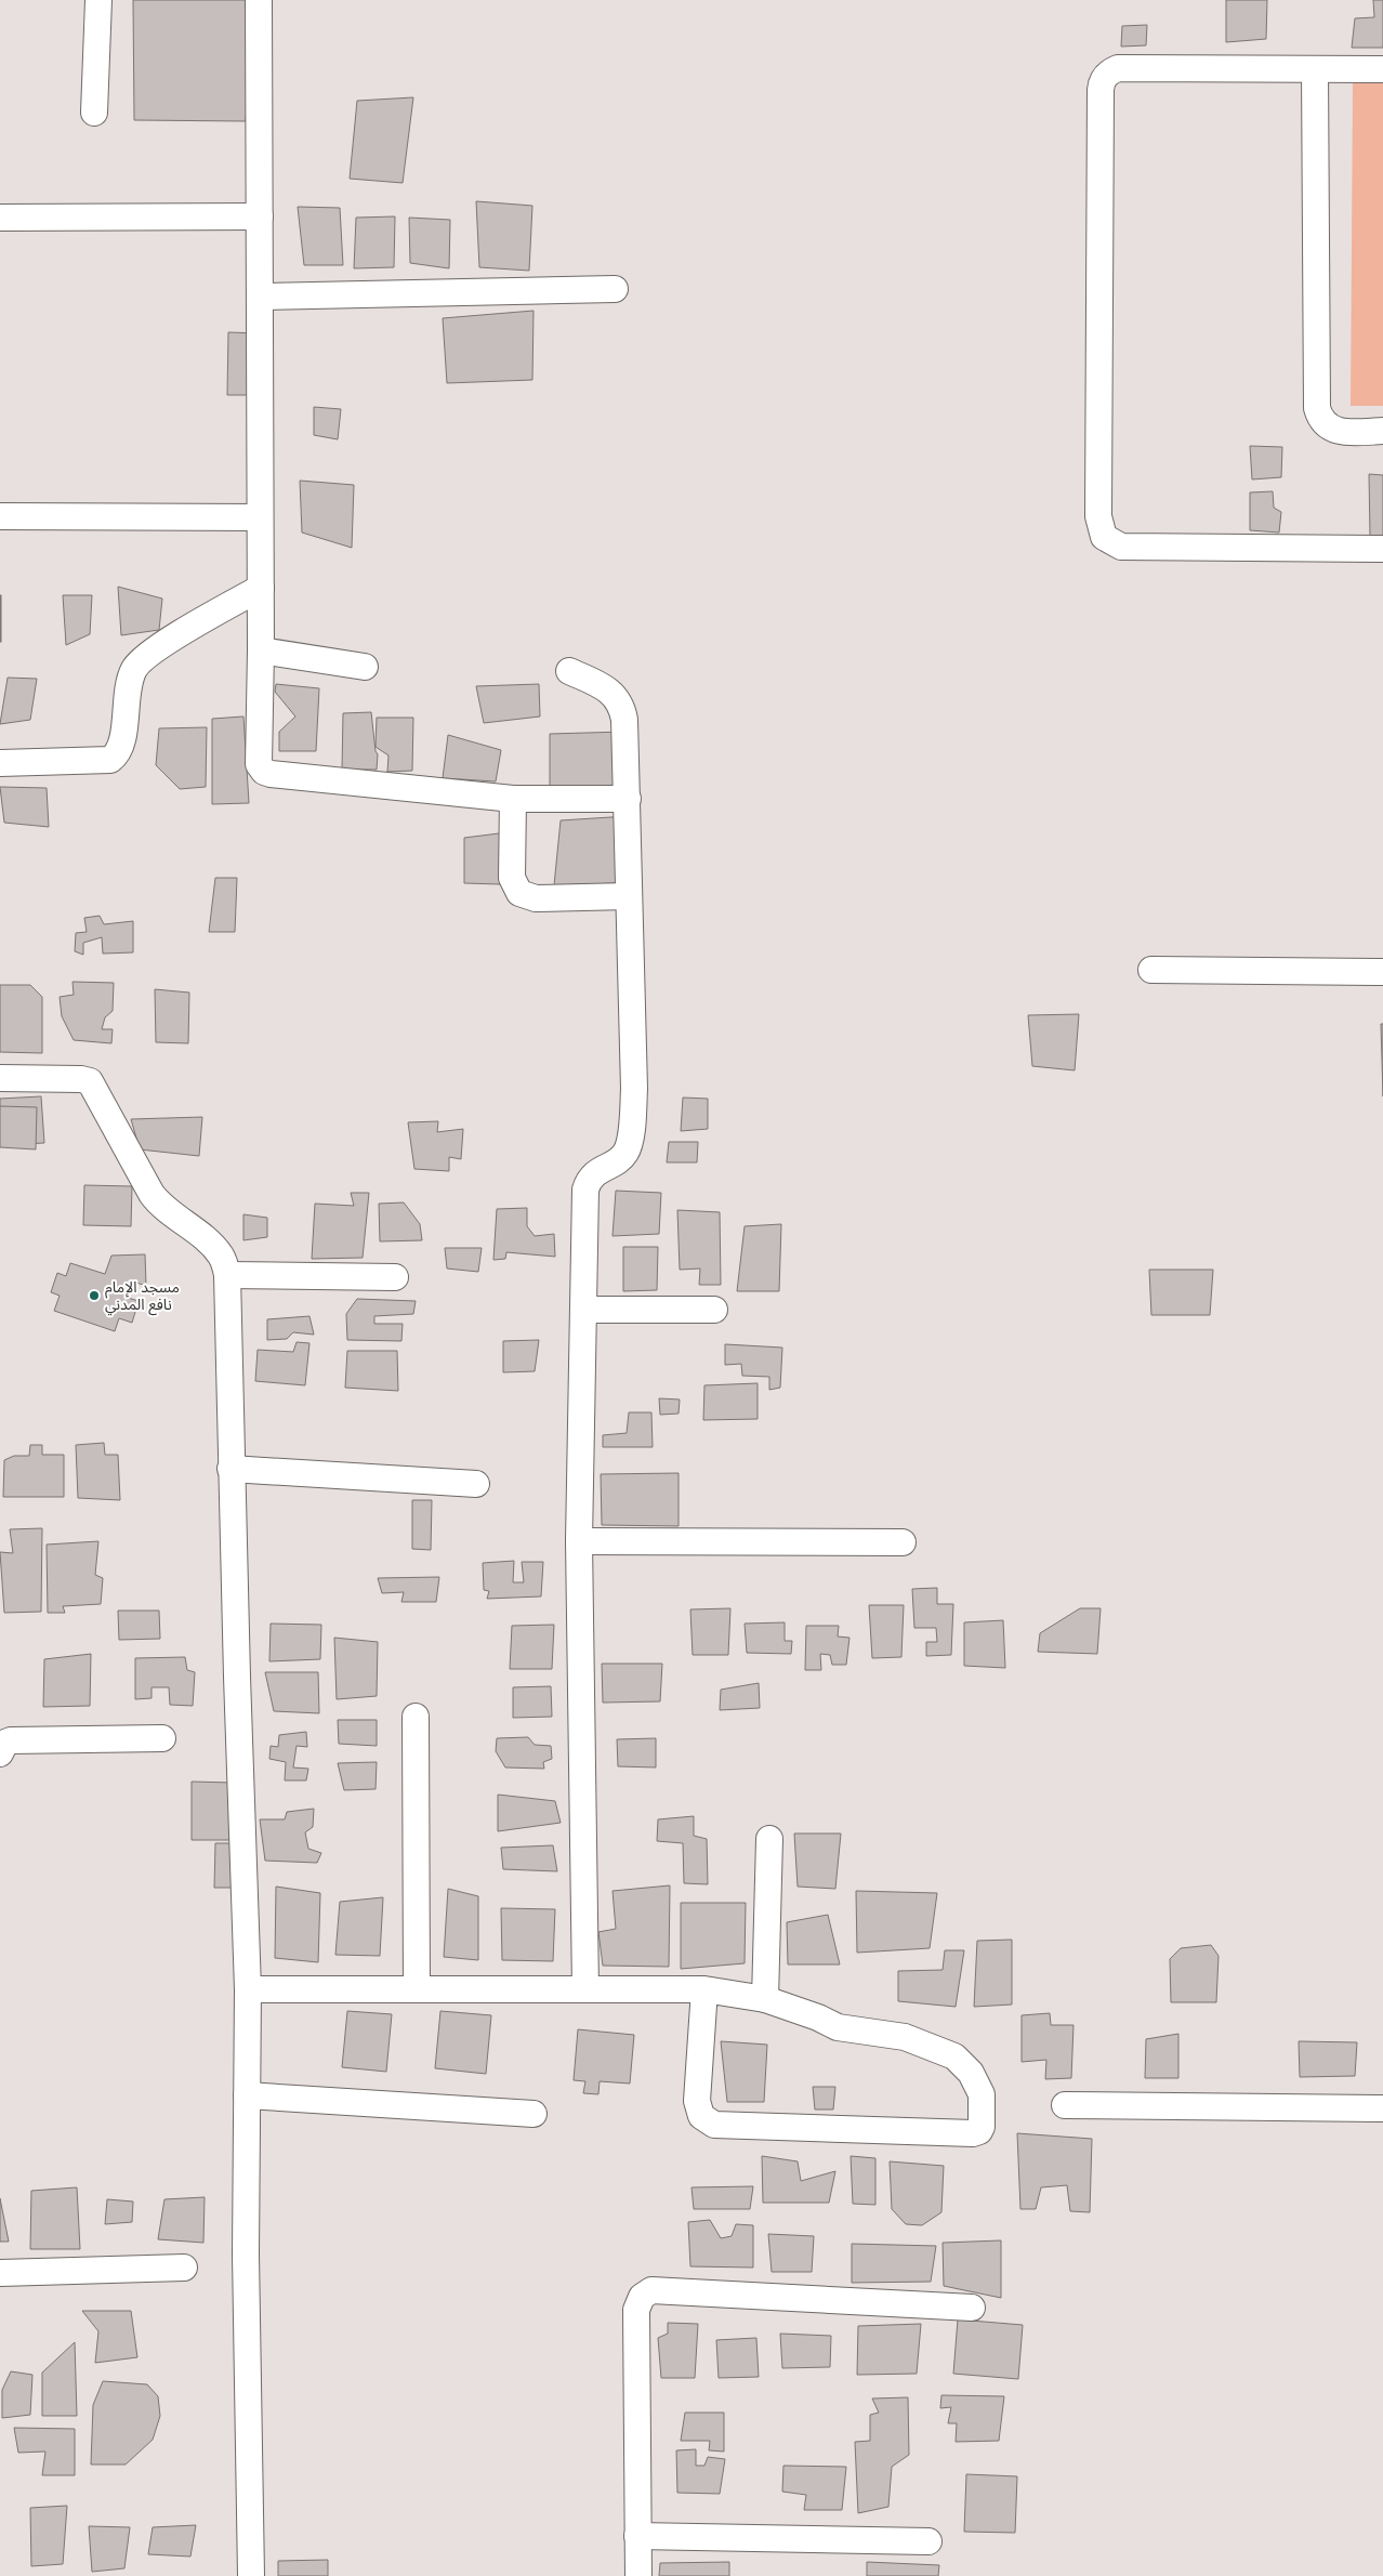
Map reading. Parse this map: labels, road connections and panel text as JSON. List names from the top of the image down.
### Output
{
  "places": ["مسجد الإمام نافع المدني"]
}
